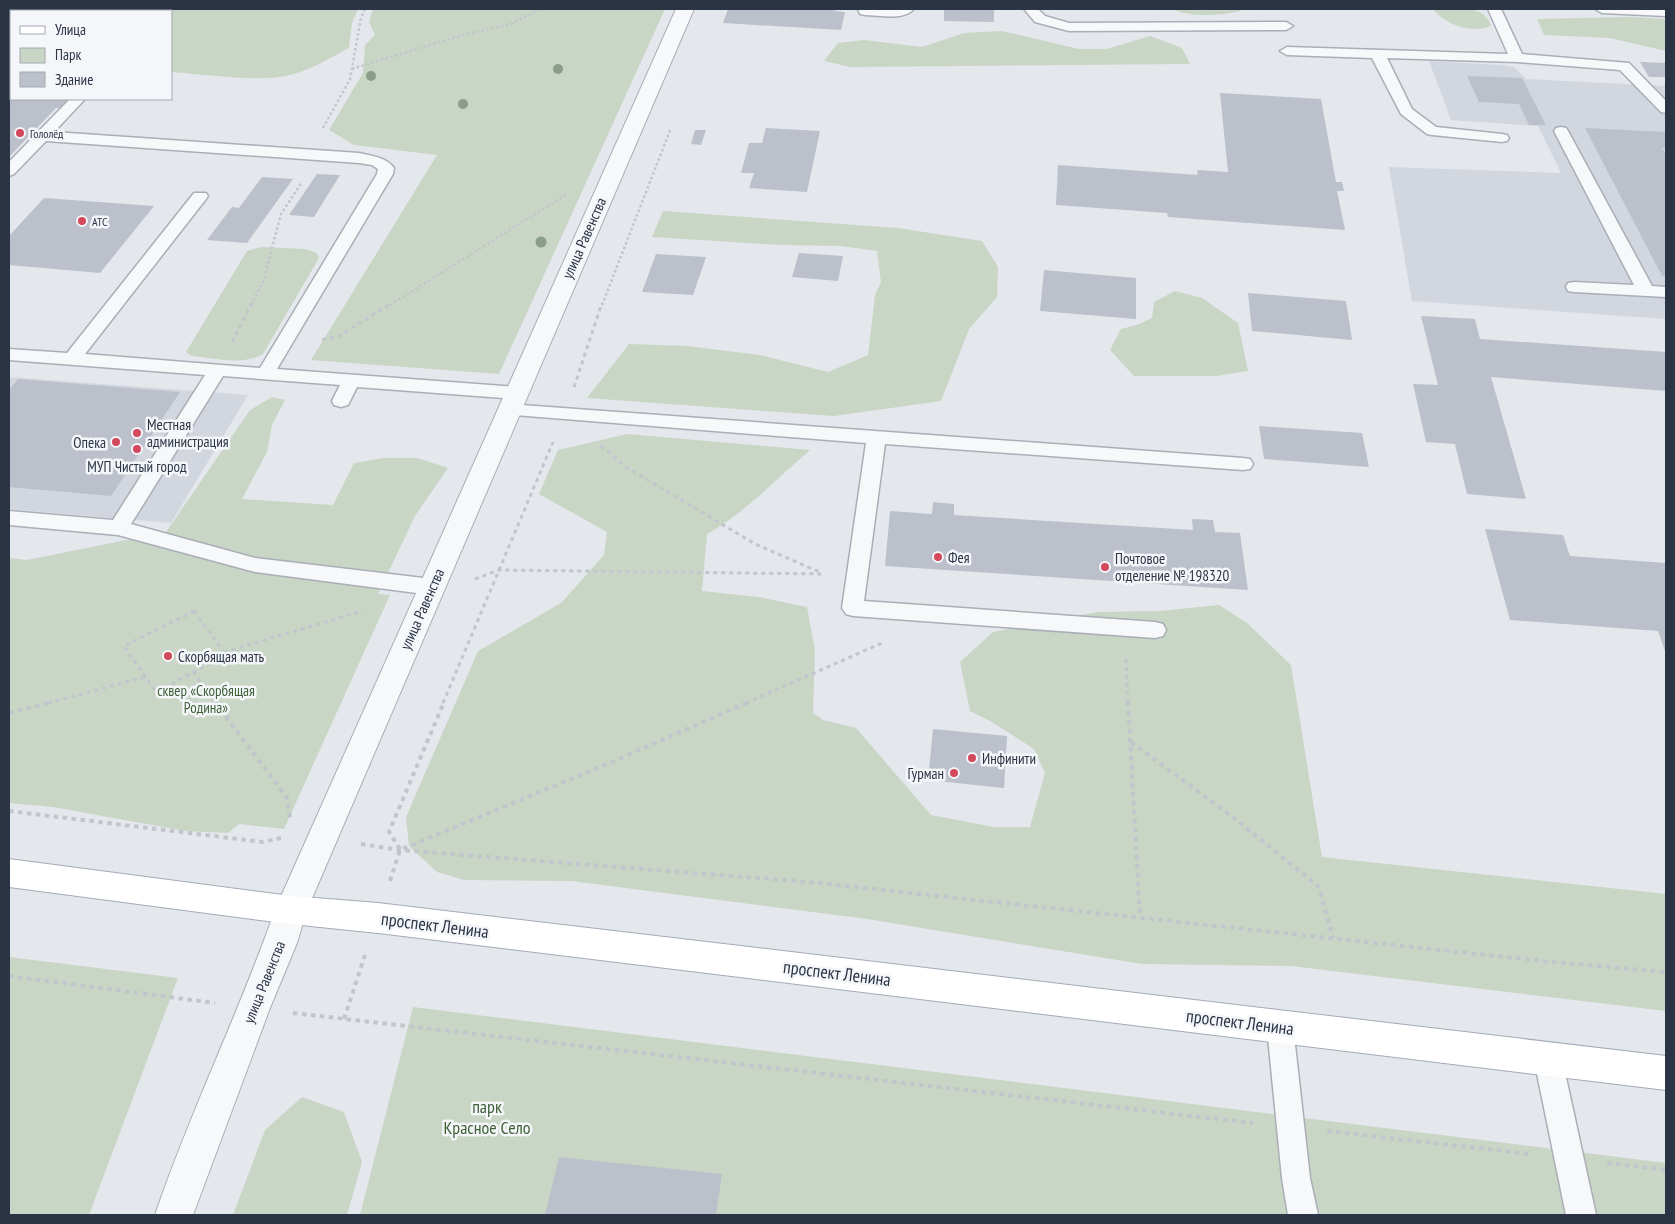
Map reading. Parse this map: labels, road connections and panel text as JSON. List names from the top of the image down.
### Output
{
  "streets": {
    "main road": ["проспект Ленина"],
    "street": ["улица Равенства"]
  },
  "crossings": [
    ["улица Равенства", "проспект Ленина"]
  ],
  "parks": ["сквер «Скорбящая Родина»", "парк Красное Село"],
  "places": [
    "Гололёд",
    "АТС",
    "Местная администрация",
    "Опека",
    "МУП Чистый город",
    "Фея",
    "Почтовое отделение № 198320",
    "Скорбящая мать",
    "Инфинити",
    "Гурман"
  ],
  "legend": ["Улица", "Парк", "Здание"]
}
